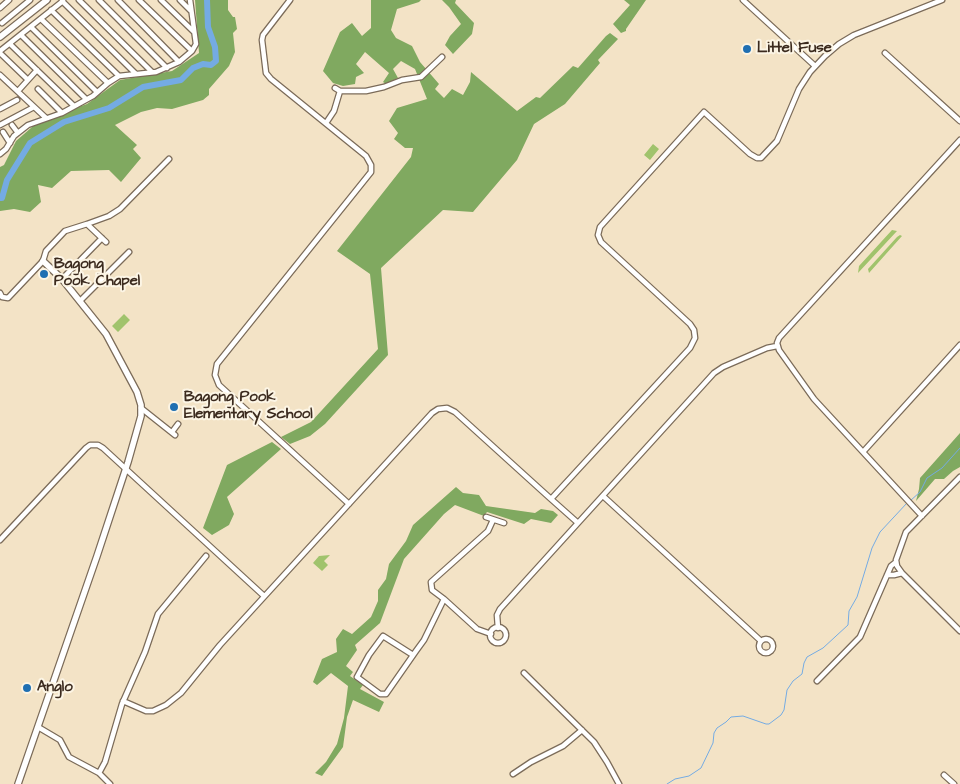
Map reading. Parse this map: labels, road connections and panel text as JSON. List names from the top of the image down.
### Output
{
  "places": [
    "Littel Fuse",
    "Bagong Pook Chapel",
    "Bagong Pook Elementary School",
    "Anglo"
  ]
}
